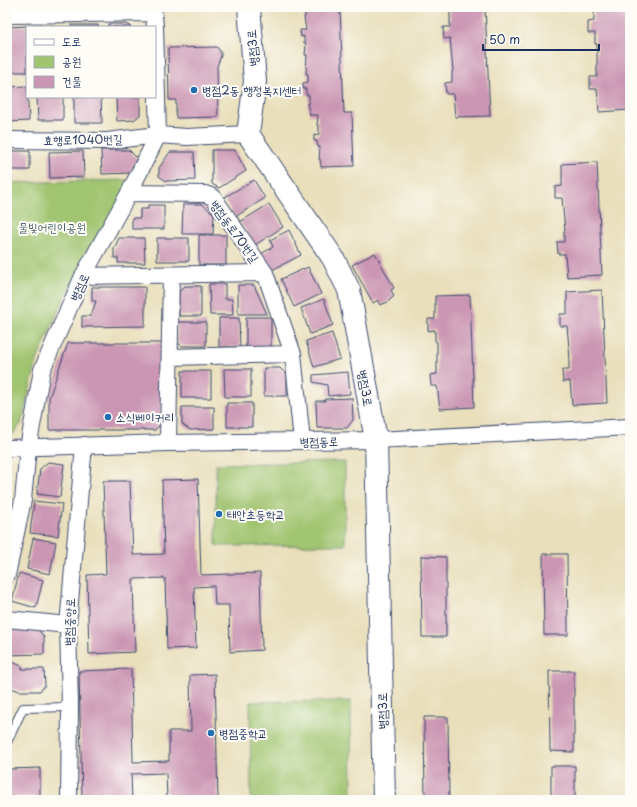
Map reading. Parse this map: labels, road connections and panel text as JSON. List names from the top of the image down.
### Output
{
  "streets": {
    "street": [
      "병점3로",
      "효행로1040번길",
      "병점동로70번길",
      "병점로",
      "병점동로",
      "병점중앙로"
    ]
  },
  "crossings": [
    ["병점3로", "효행로1040번길"],
    ["병점3로", "병점동로"],
    ["효행로1040번길", "병점로"],
    ["병점동로70번길", "병점로"],
    ["병점동로70번길", "병점동로"],
    ["병점로", "병점동로"],
    ["병점동로", "병점중앙로"]
  ],
  "parks": ["물빛어린이공원"],
  "places": [
    "병점2동 행정복지센터",
    "소식베이커리",
    "태안초등학교",
    "병점중학교"
  ],
  "legend": ["도로", "공원", "건물"],
  "scale_bar": "50 m"
}
